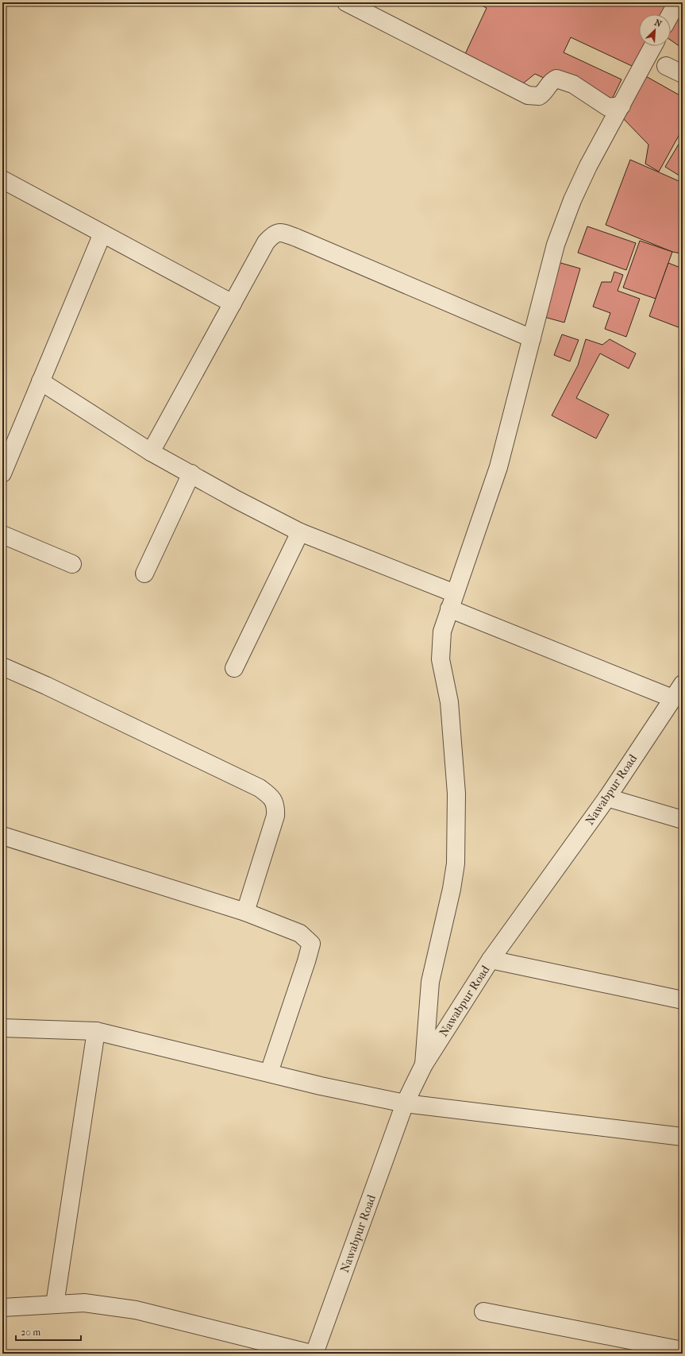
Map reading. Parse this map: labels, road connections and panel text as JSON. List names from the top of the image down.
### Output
{
  "streets": {
    "street": ["Nawabpur Road"]
  },
  "scale_bar": "20 m",
  "north": "top right"
}
